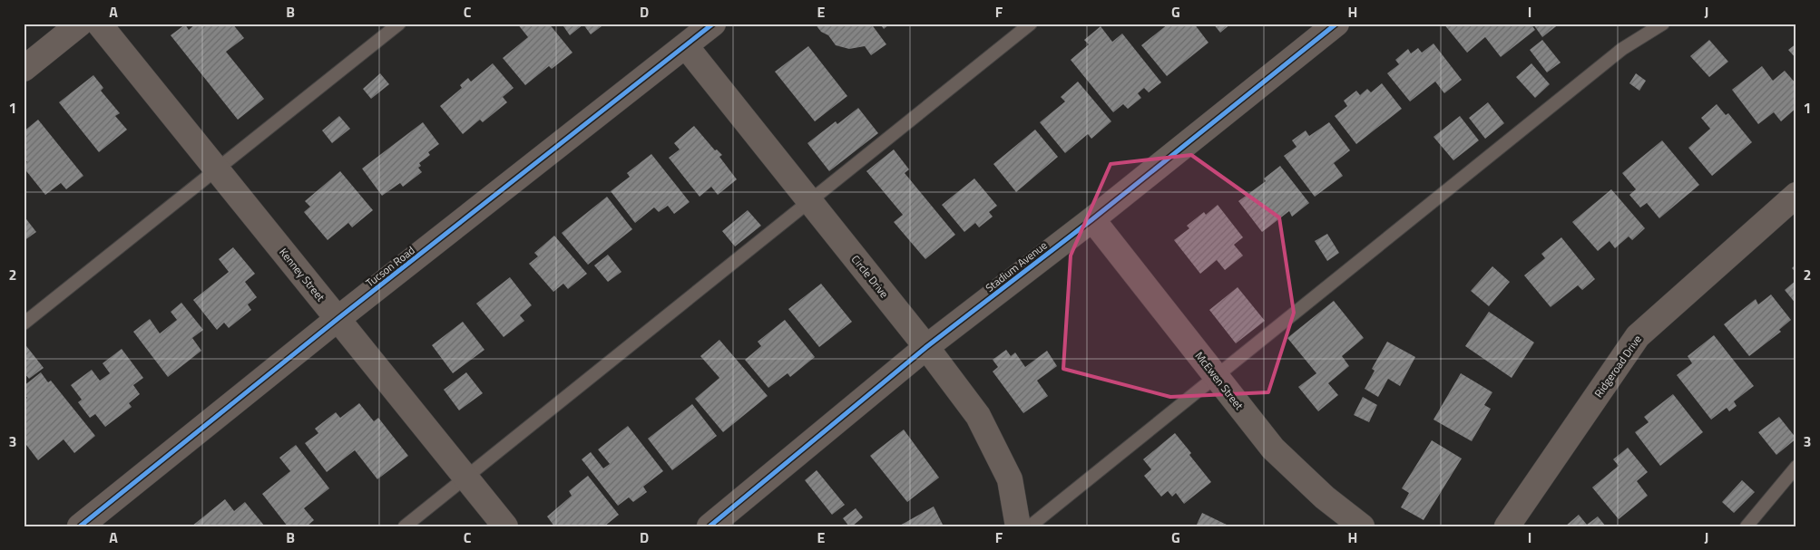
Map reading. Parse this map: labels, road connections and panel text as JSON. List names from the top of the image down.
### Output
{
  "streets": {
    "street": [
      "Tucson Road",
      "Stadium Avenue",
      "Kenney Street",
      "Circle Drive",
      "Ridgeroad Drive",
      "McEwen Street"
    ]
  },
  "crossings": [
    ["Tucson Road", "Kenney Street"],
    ["Tucson Road", "Circle Drive"],
    ["Stadium Avenue", "Circle Drive"],
    ["Stadium Avenue", "McEwen Street"]
  ],
  "grid": {
    "columns": [
      "A",
      "B",
      "C",
      "D",
      "E",
      "F",
      "G",
      "H",
      "I",
      "J"
    ],
    "rows": ["1", "2", "3"]
  }
}
